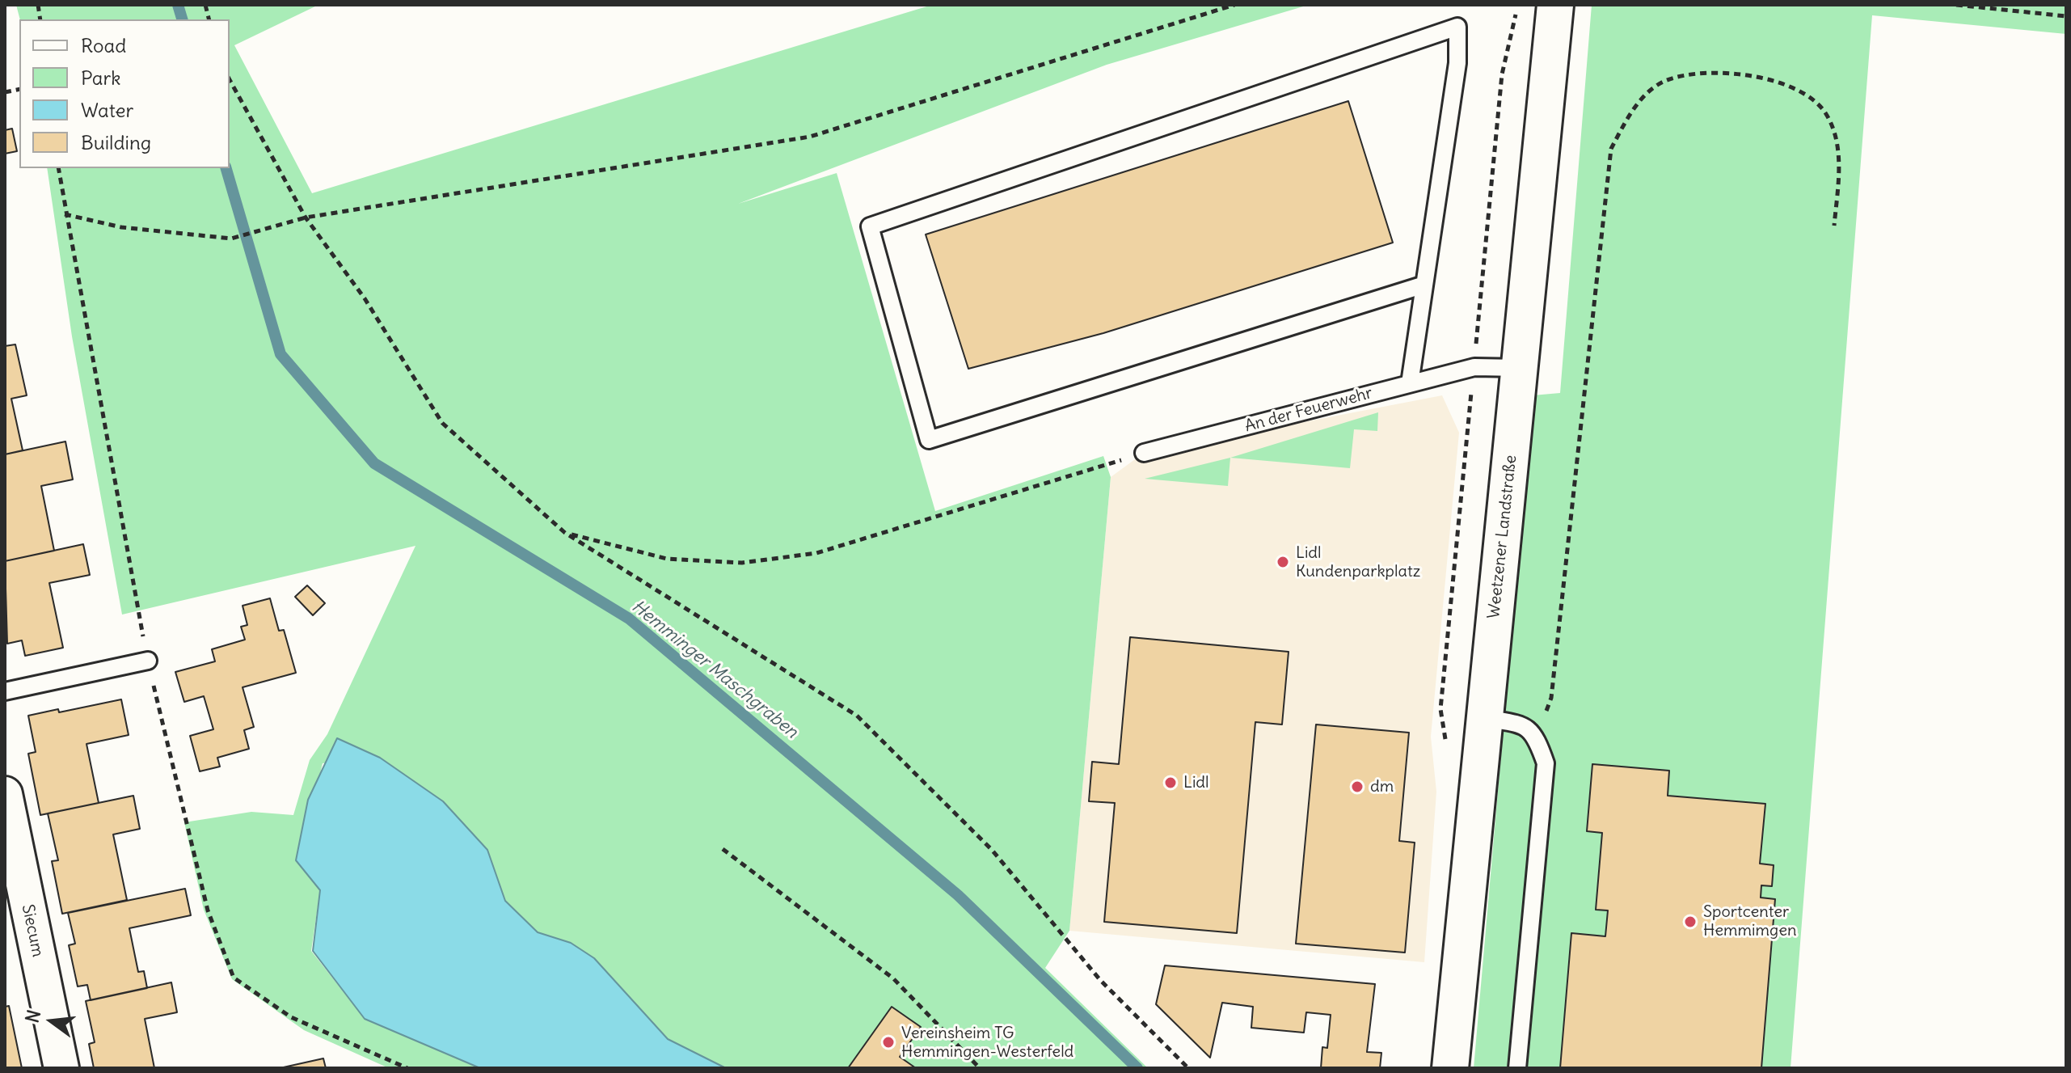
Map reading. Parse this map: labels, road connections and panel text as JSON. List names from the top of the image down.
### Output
{
  "streets": {
    "main road": ["Weetzener Landstraße"],
    "street": ["Siecum"],
    "lane": ["An der Feuerwehr"]
  },
  "crossings": [
    ["An der Feuerwehr", "Weetzener Landstraße"]
  ],
  "water": ["Hemminger Maschgraben"],
  "places": [
    "Lidl Kundenparkplatz",
    "Lidl",
    "dm",
    "Sportcenter Hemmimgen",
    "Vereinsheim TG Hemmingen-Westerfeld"
  ],
  "legend": [
    "Road",
    "Park",
    "Water",
    "Building"
  ],
  "north": "left"
}
